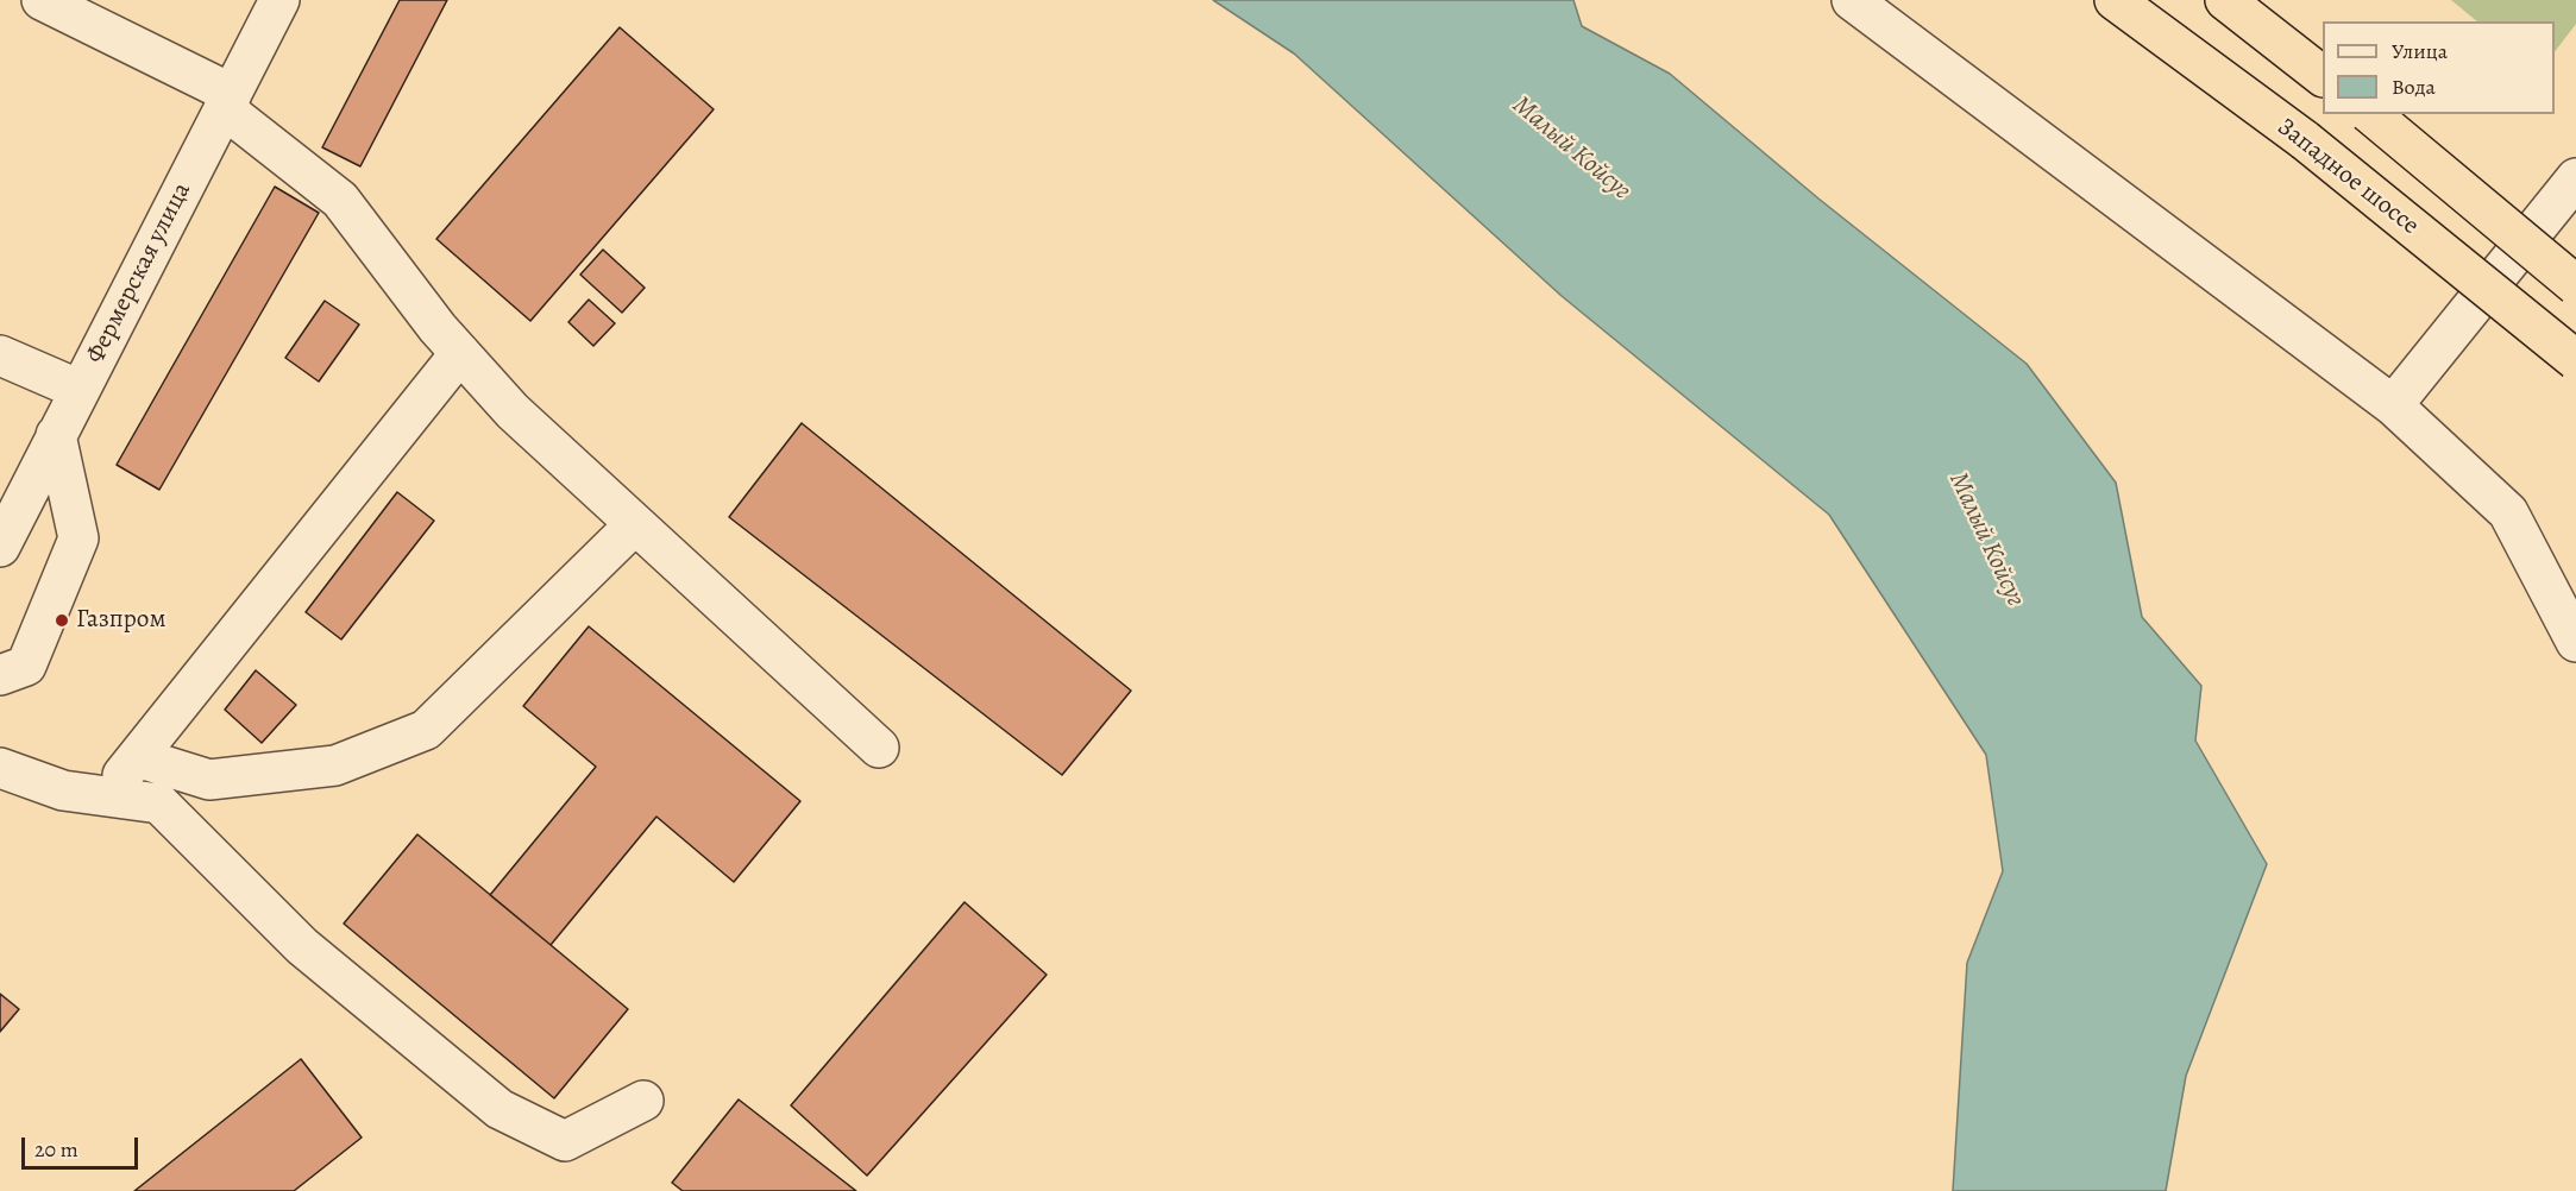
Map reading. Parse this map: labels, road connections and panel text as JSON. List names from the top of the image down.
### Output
{
  "streets": {
    "highway": ["Западное шоссе"],
    "street": ["Фермерская улица"]
  },
  "water": ["Малый Койсуг"],
  "places": ["Газпром"],
  "legend": ["Улица", "Вода"],
  "scale_bar": "20 m"
}
